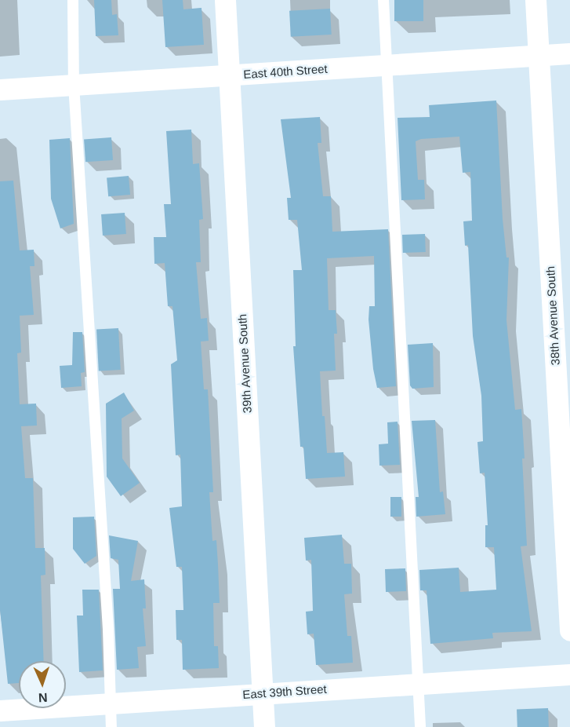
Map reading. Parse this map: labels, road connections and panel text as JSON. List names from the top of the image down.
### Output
{
  "streets": {
    "street": [
      "East 40th Street",
      "38th Avenue South",
      "39th Avenue South",
      "East 39th Street"
    ]
  },
  "crossings": [
    ["East 40th Street", "38th Avenue South"],
    ["East 40th Street", "39th Avenue South"],
    ["39th Avenue South", "East 39th Street"]
  ],
  "north": "bottom"
}
